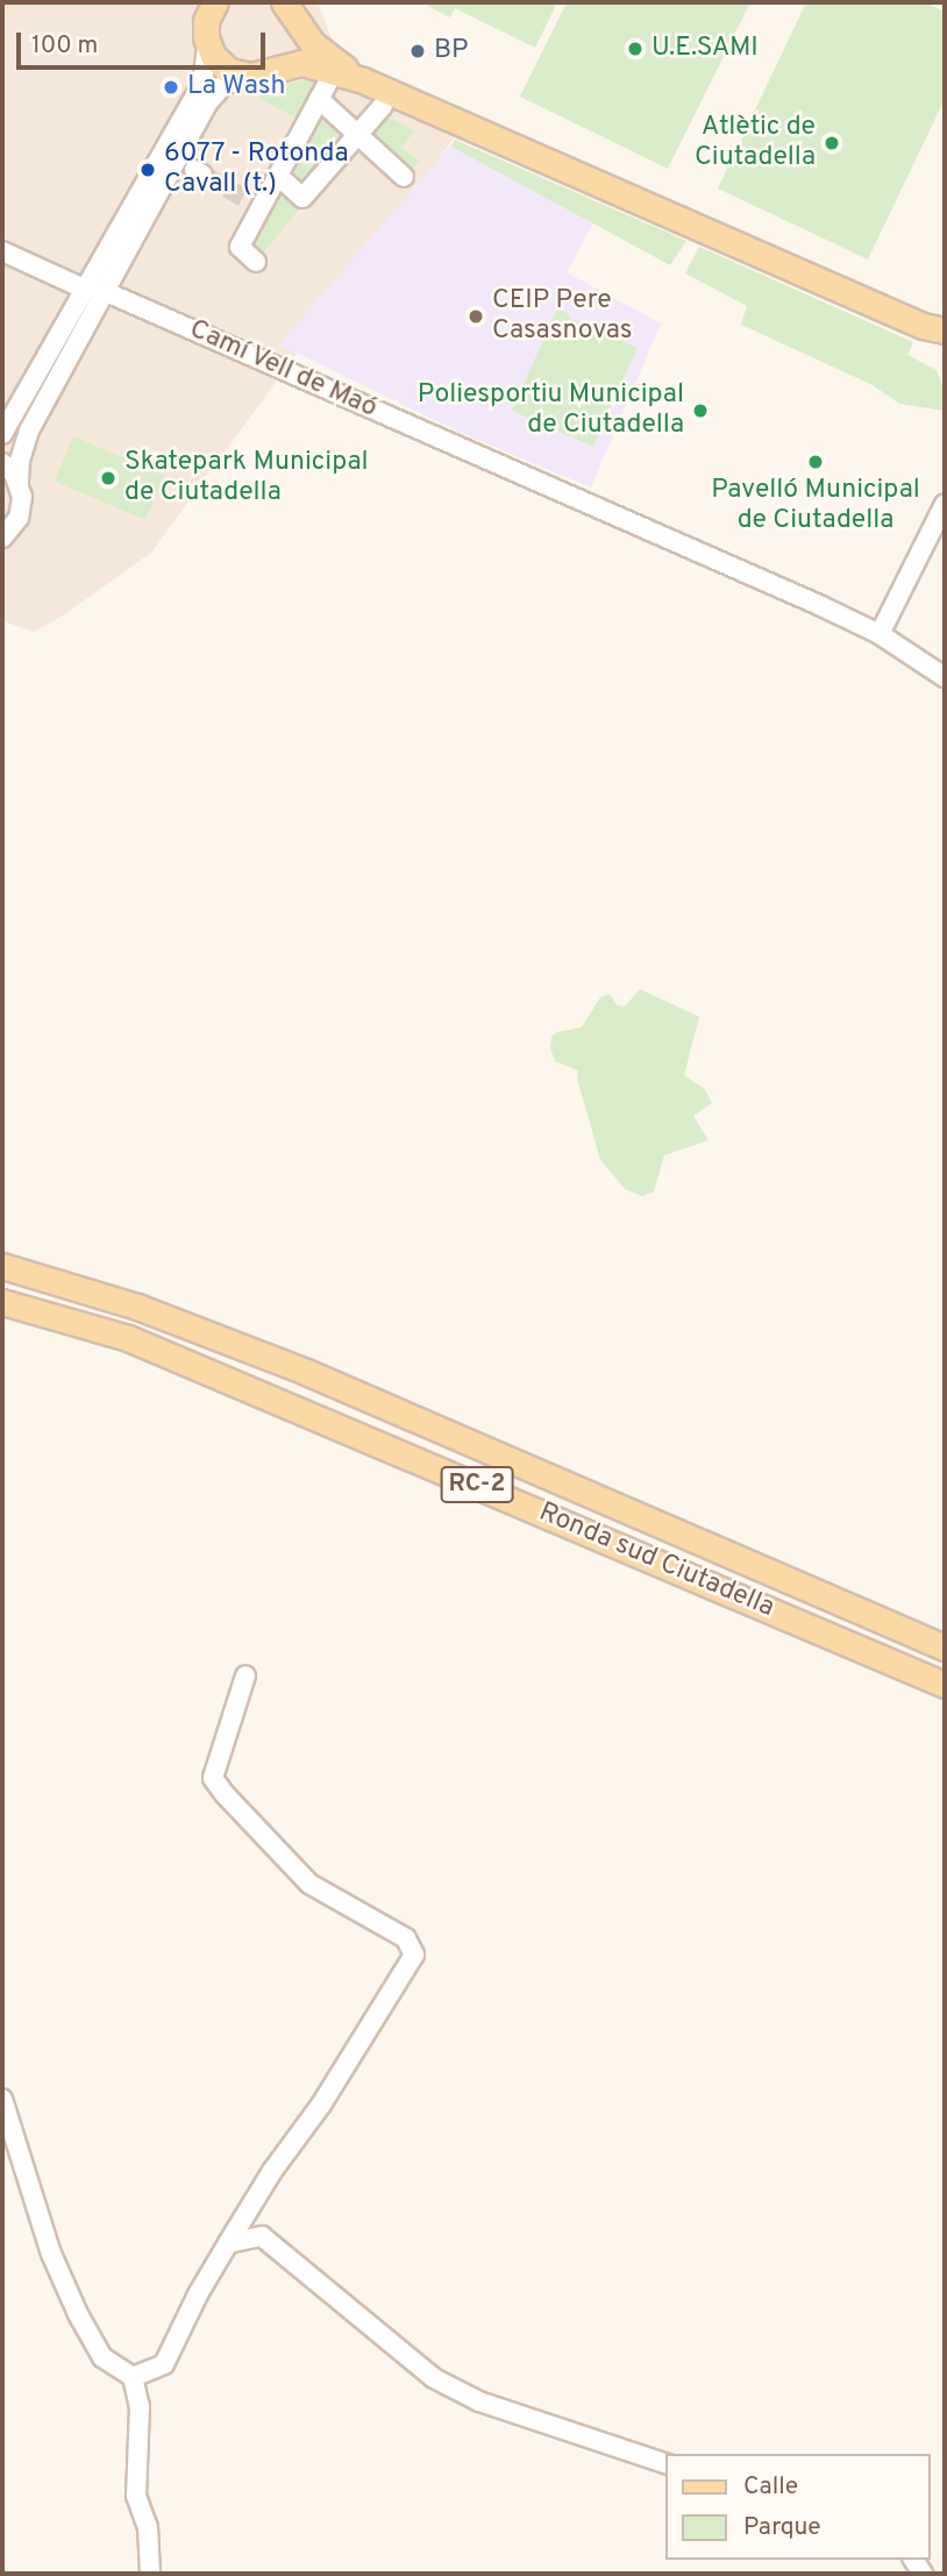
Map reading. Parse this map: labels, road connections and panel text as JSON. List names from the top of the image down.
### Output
{
  "streets": {
    "main road": ["RC-2", "Ronda sud Ciutadella"],
    "street": ["Camí Vell de Maó"]
  },
  "places": [
    "U.E.SAMI",
    "BP",
    "La Wash",
    "Atlètic de Ciutadella",
    "6077 - Rotonda Cavall (t.)",
    "CEIP Pere Casasnovas",
    "Poliesportiu Municipal de Ciutadella",
    "Pavelló Municipal de Ciutadella",
    "Skatepark Municipal de Ciutadella"
  ],
  "legend": ["Calle", "Parque"],
  "scale_bar": "100 m"
}
